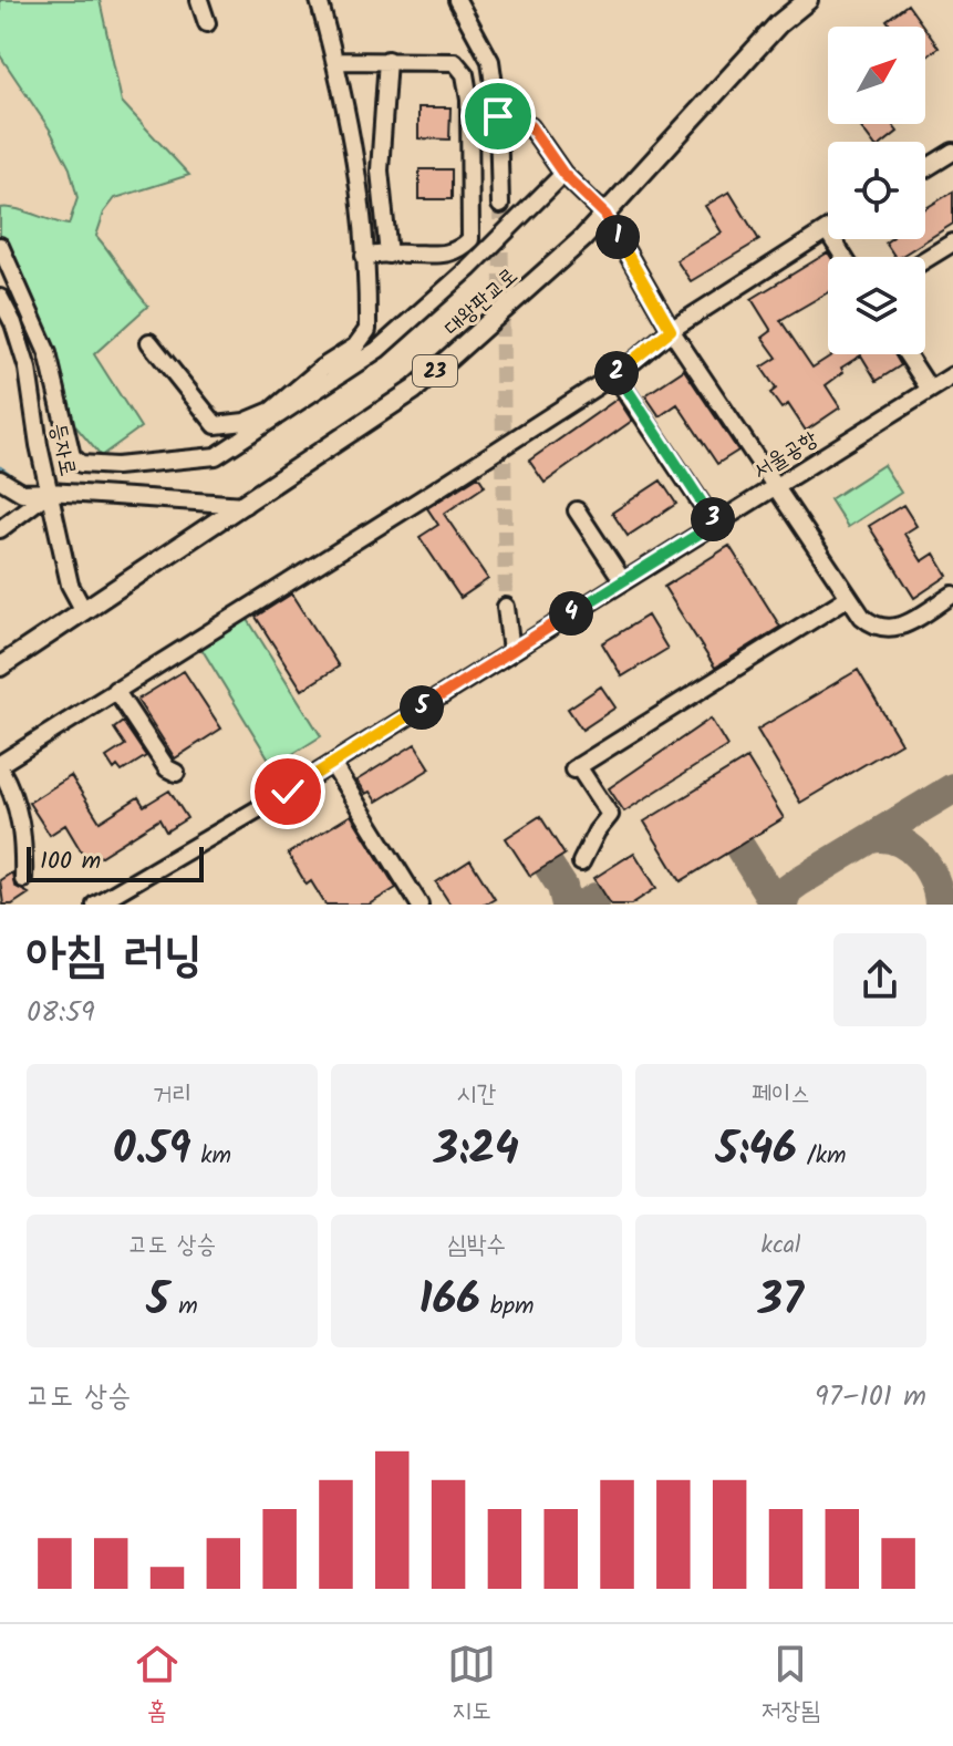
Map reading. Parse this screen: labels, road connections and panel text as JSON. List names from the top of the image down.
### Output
{
  "streets": {
    "main road": ["대왕판교로", "23"],
    "street": ["등자로", "서울공항"]
  },
  "crossings": [
    ["대왕판교로", "등자로"]
  ],
  "scale_bar": "100 m",
  "north": "top right",
  "page": {
    "pins": [
      "1",
      "2",
      "3",
      "4",
      "5"
    ],
    "scale": "100 m",
    "heading": ["아침 러닝", "08:59"],
    "stats": [
      ["거리", "0.59 km"],
      ["시간", "3:24"],
      ["페이스", "5:46 /km"],
      ["고도 상승", "5 m"],
      ["심박수", "166 bpm"],
      ["kcal", "37"]
    ],
    "chart": ["고도 상승", "97–101 m"],
    "tabs": ["홈", "지도", "저장됨"]
  }
}
